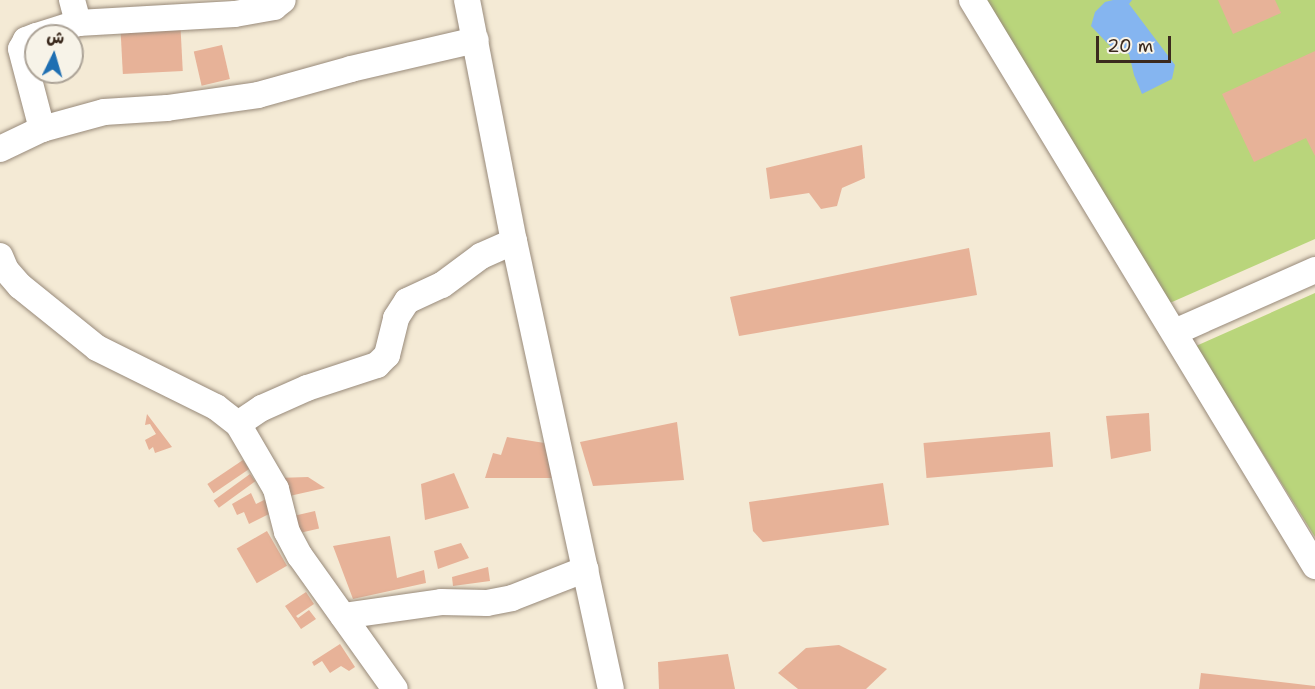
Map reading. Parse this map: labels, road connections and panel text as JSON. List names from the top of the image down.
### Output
{
  "scale_bar": "20 m",
  "north": "top"
}
